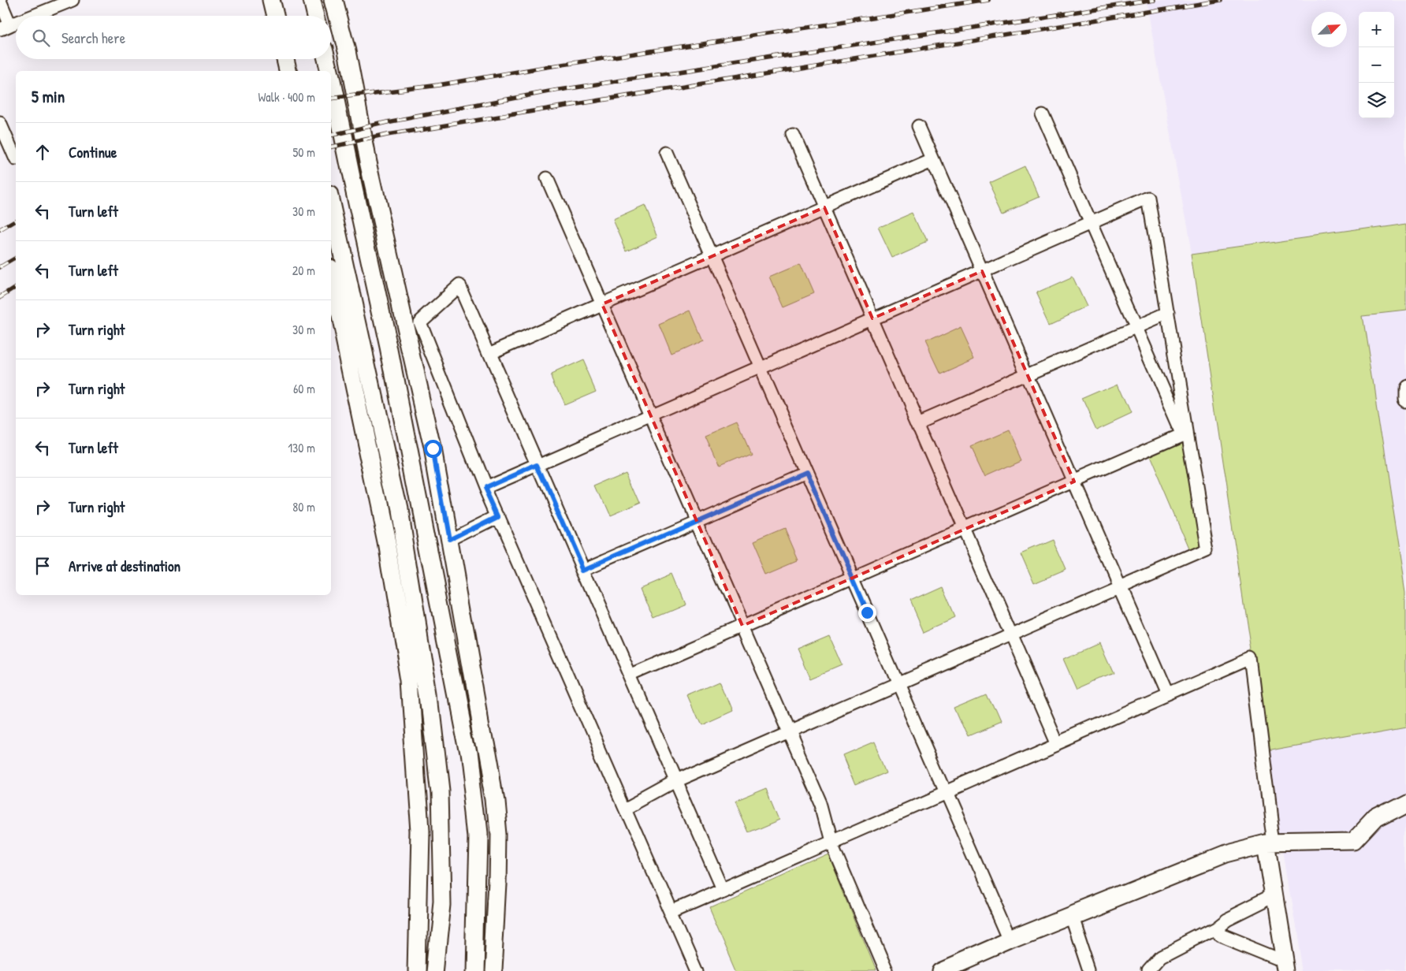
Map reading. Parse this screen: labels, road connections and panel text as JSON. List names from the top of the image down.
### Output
{
  "north": "top right",
  "page": {
    "map_buttons": ["+", "−"],
    "search": "Search here",
    "heading": ["5 min", "Walk · 400 m"],
    "list": [
      ["Continue", "50 m"],
      ["Turn left", "30 m"],
      ["Turn left", "20 m"],
      ["Turn right", "30 m"],
      ["Turn right", "60 m"],
      ["Turn left", "130 m"],
      ["Turn right", "80 m"],
      "Arrive at destination"
    ]
  }
}
